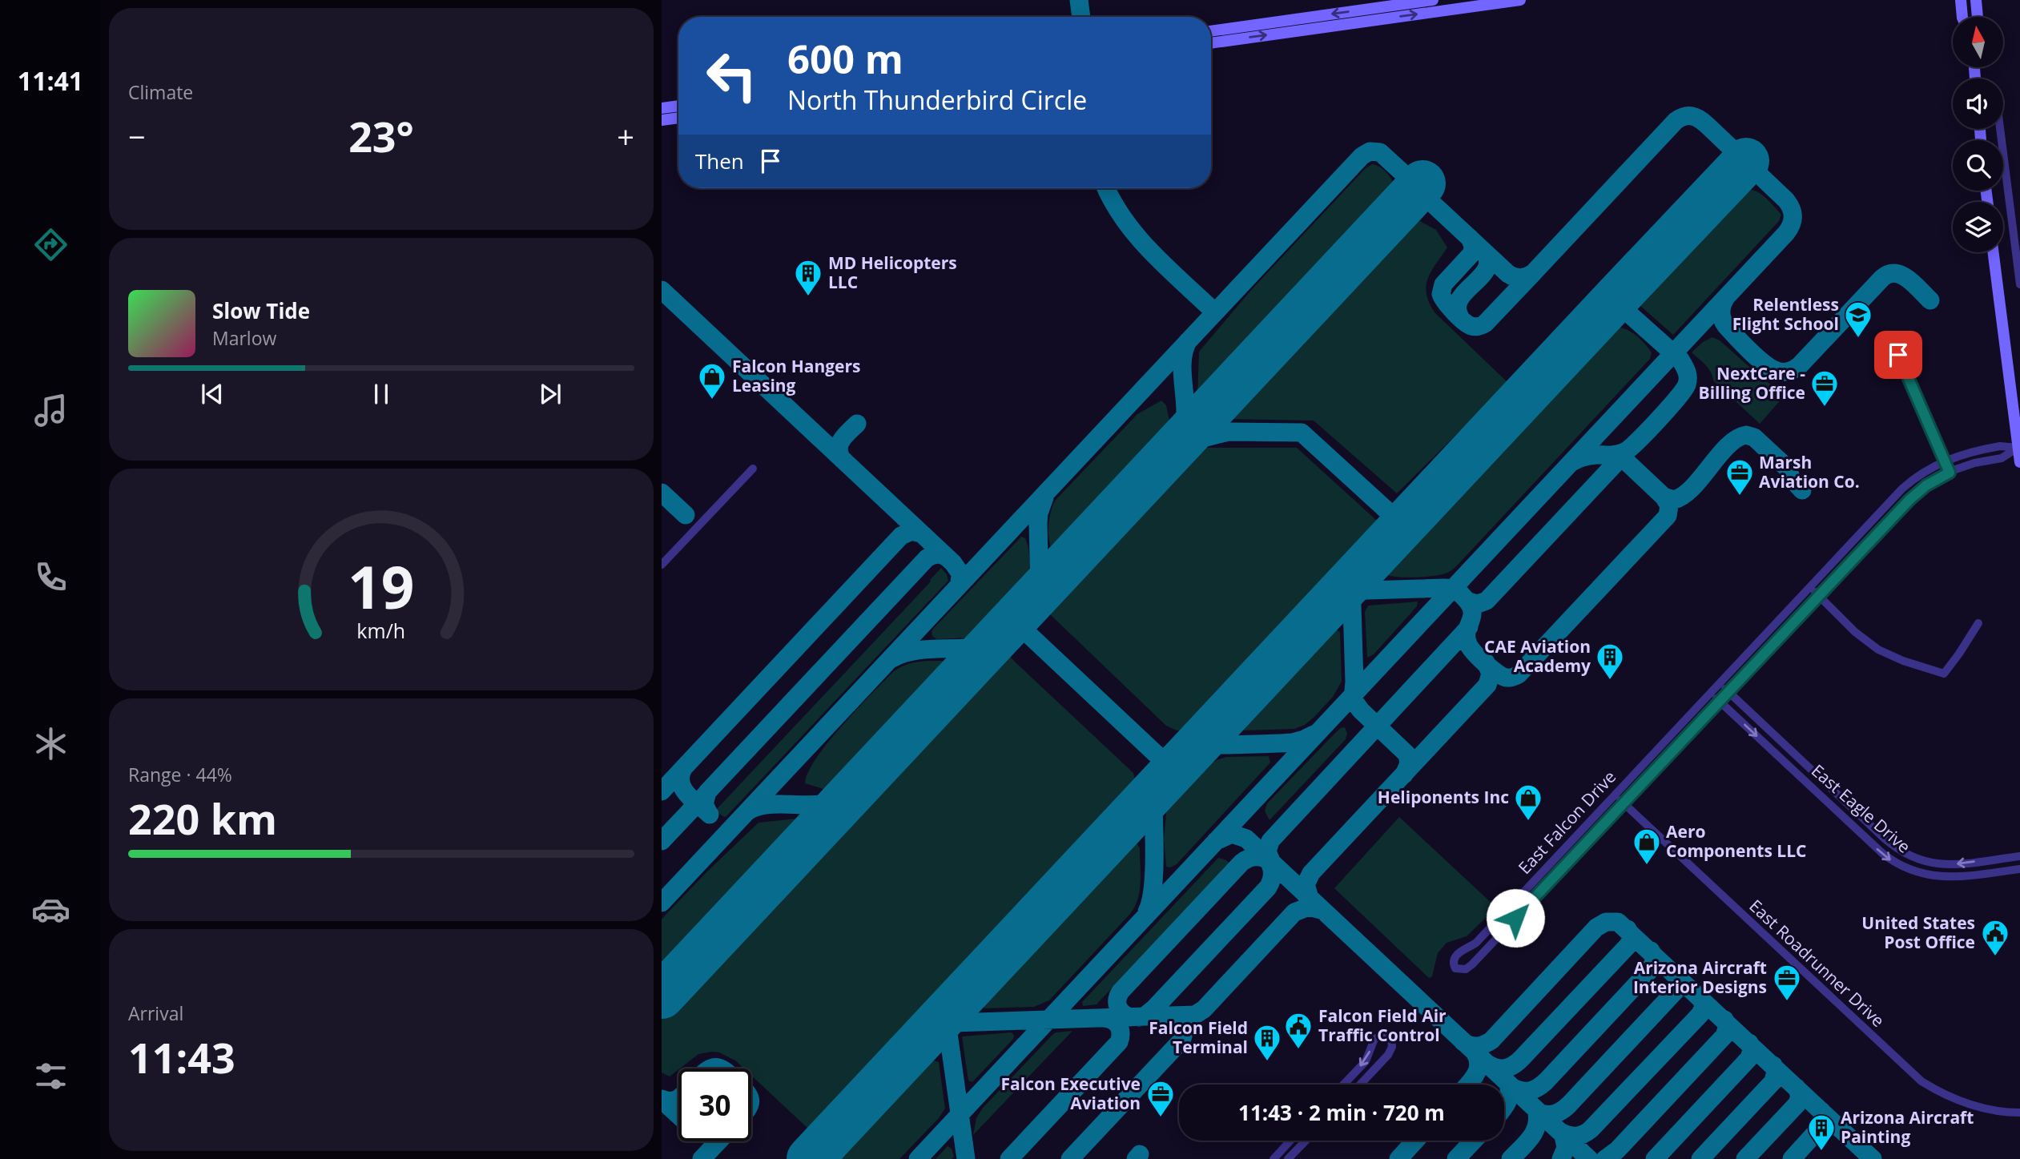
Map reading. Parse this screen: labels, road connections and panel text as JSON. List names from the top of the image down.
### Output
{
  "streets": {
    "street": ["East Eagle Drive", "East Falcon Drive", "East Roadrunner Drive"]
  },
  "crossings": [
    ["East Eagle Drive", "East Falcon Drive"],
    ["East Falcon Drive", "East Roadrunner Drive"]
  ],
  "places": {
    "building": [
      "MD Helicopters LLC",
      "CAE Aviation Academy",
      "Falcon Field Terminal",
      "Arizona Aircraft Painting"
    ],
    "school or university": ["Relentless Flight School"],
    "shop": ["Falcon Hangers Leasing", "Heliponents Inc", "Aero Components LLC"],
    "office": [
      "NextCare - Billing Office",
      "Marsh Aviation Co.",
      "Arizona Aircraft Interior Designs",
      "Falcon Executive Aviation"
    ],
    "public building": ["United States Post Office", "Falcon Field Air Traffic Control"]
  },
  "north": "top",
  "page": {
    "tabs": "11:41",
    "tile": [
      "Climate",
      ["Range · 44%", "220 km"],
      ["Arrival", "11:43"]
    ],
    "turn": ["600 m", "North Thunderbird Circle"],
    "heat": ["−", "23°", "+"],
    "then": "Then",
    "song": ["Slow Tide", "Marlow"],
    "limit": "30",
    "trip": "11:43 · 2 min · 720 m",
    "gauge": ["19", "km/h"]
  }
}
